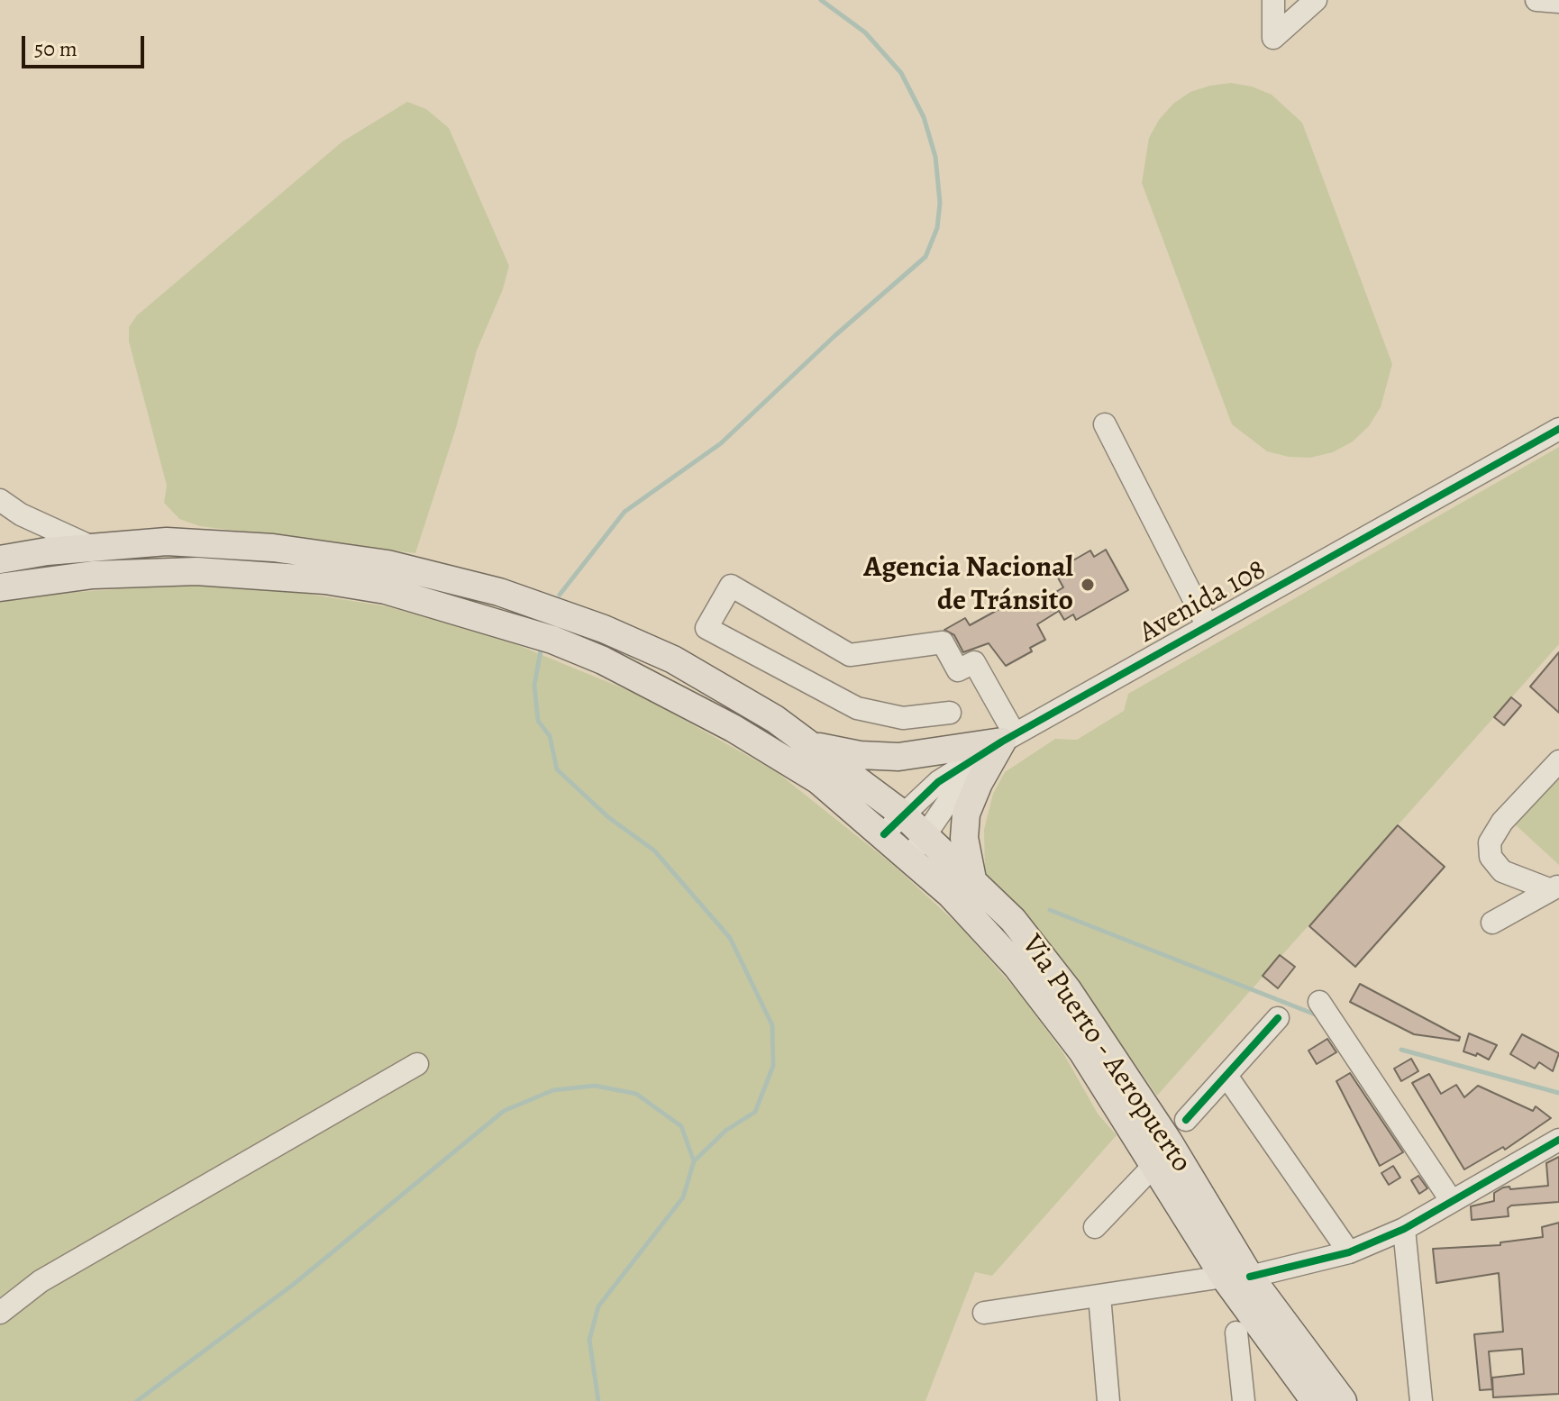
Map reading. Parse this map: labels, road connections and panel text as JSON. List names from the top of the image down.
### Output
{
  "streets": {
    "main road": ["Via Puerto - Aeropuerto"],
    "street": ["Avenida 108"]
  },
  "crossings": [
    ["Avenida 108", "Via Puerto - Aeropuerto"]
  ],
  "places": ["Agencia Nacional de Tránsito"],
  "scale_bar": "50 m"
}
